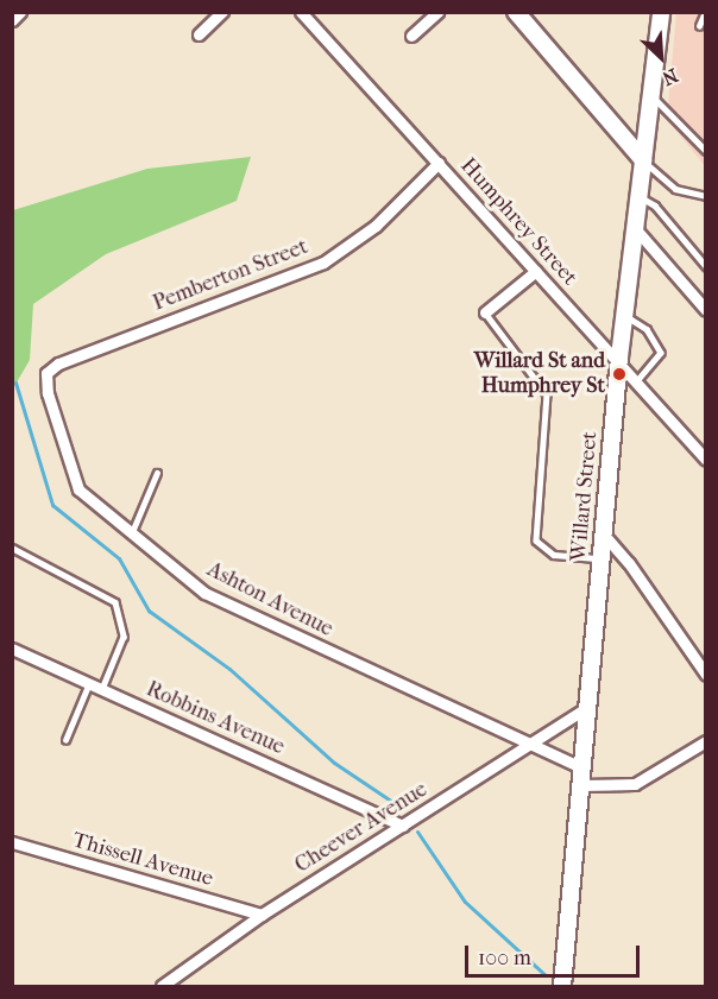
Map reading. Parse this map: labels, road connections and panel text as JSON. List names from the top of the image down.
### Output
{
  "streets": {
    "main road": ["Willard Street"],
    "street": [
      "Humphrey Street",
      "Pemberton Street",
      "Ashton Avenue",
      "Robbins Avenue",
      "Cheever Avenue",
      "Thissell Avenue"
    ]
  },
  "crossings": [
    ["Humphrey Street", "Pemberton Street"],
    ["Humphrey Street", "Willard Street"],
    ["Pemberton Street", "Ashton Avenue"],
    ["Willard Street", "Ashton Avenue"],
    ["Willard Street", "Cheever Avenue"],
    ["Ashton Avenue", "Cheever Avenue"],
    ["Robbins Avenue", "Cheever Avenue"],
    ["Cheever Avenue", "Thissell Avenue"]
  ],
  "places": ["Willard St and Humphrey St"],
  "scale_bar": "100 m",
  "north": "bottom right"
}
